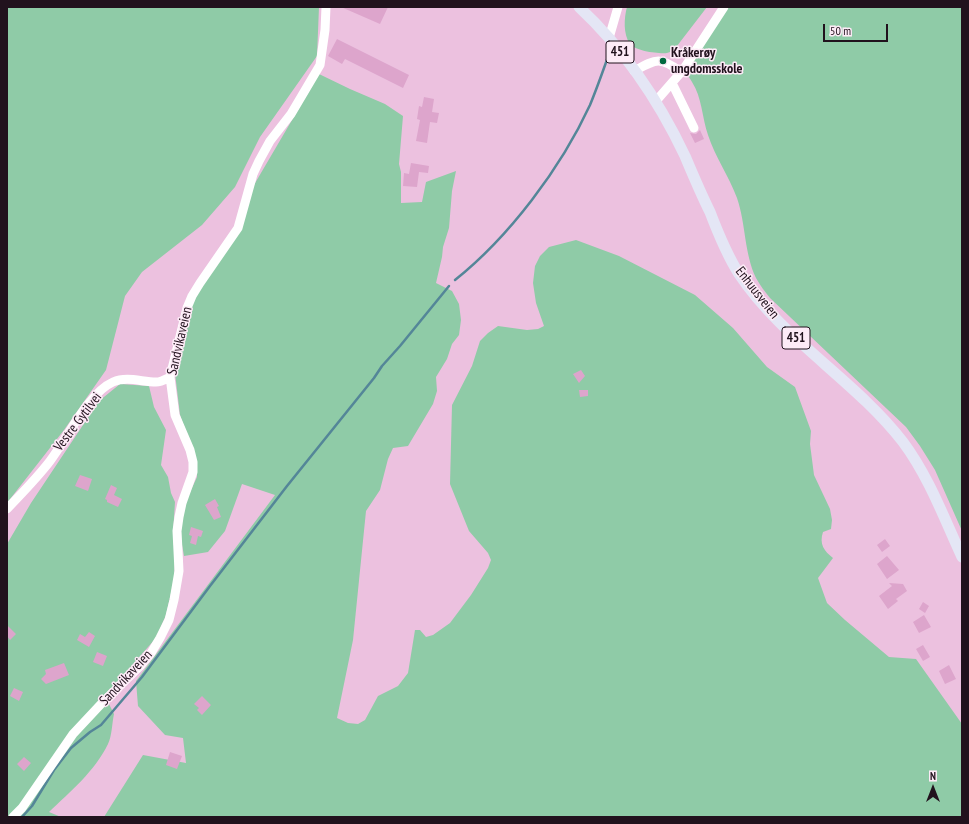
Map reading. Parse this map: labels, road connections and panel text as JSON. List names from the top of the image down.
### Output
{
  "streets": {
    "main road": ["451", "Enhuusveien"],
    "street": ["Sandvikaveien", "Vestre Gytilvei"]
  },
  "crossings": [
    ["Sandvikaveien", "Vestre Gytilvei"]
  ],
  "places": ["Kråkerøy ungdomsskole"],
  "scale_bar": "50 m",
  "north": "top"
}
